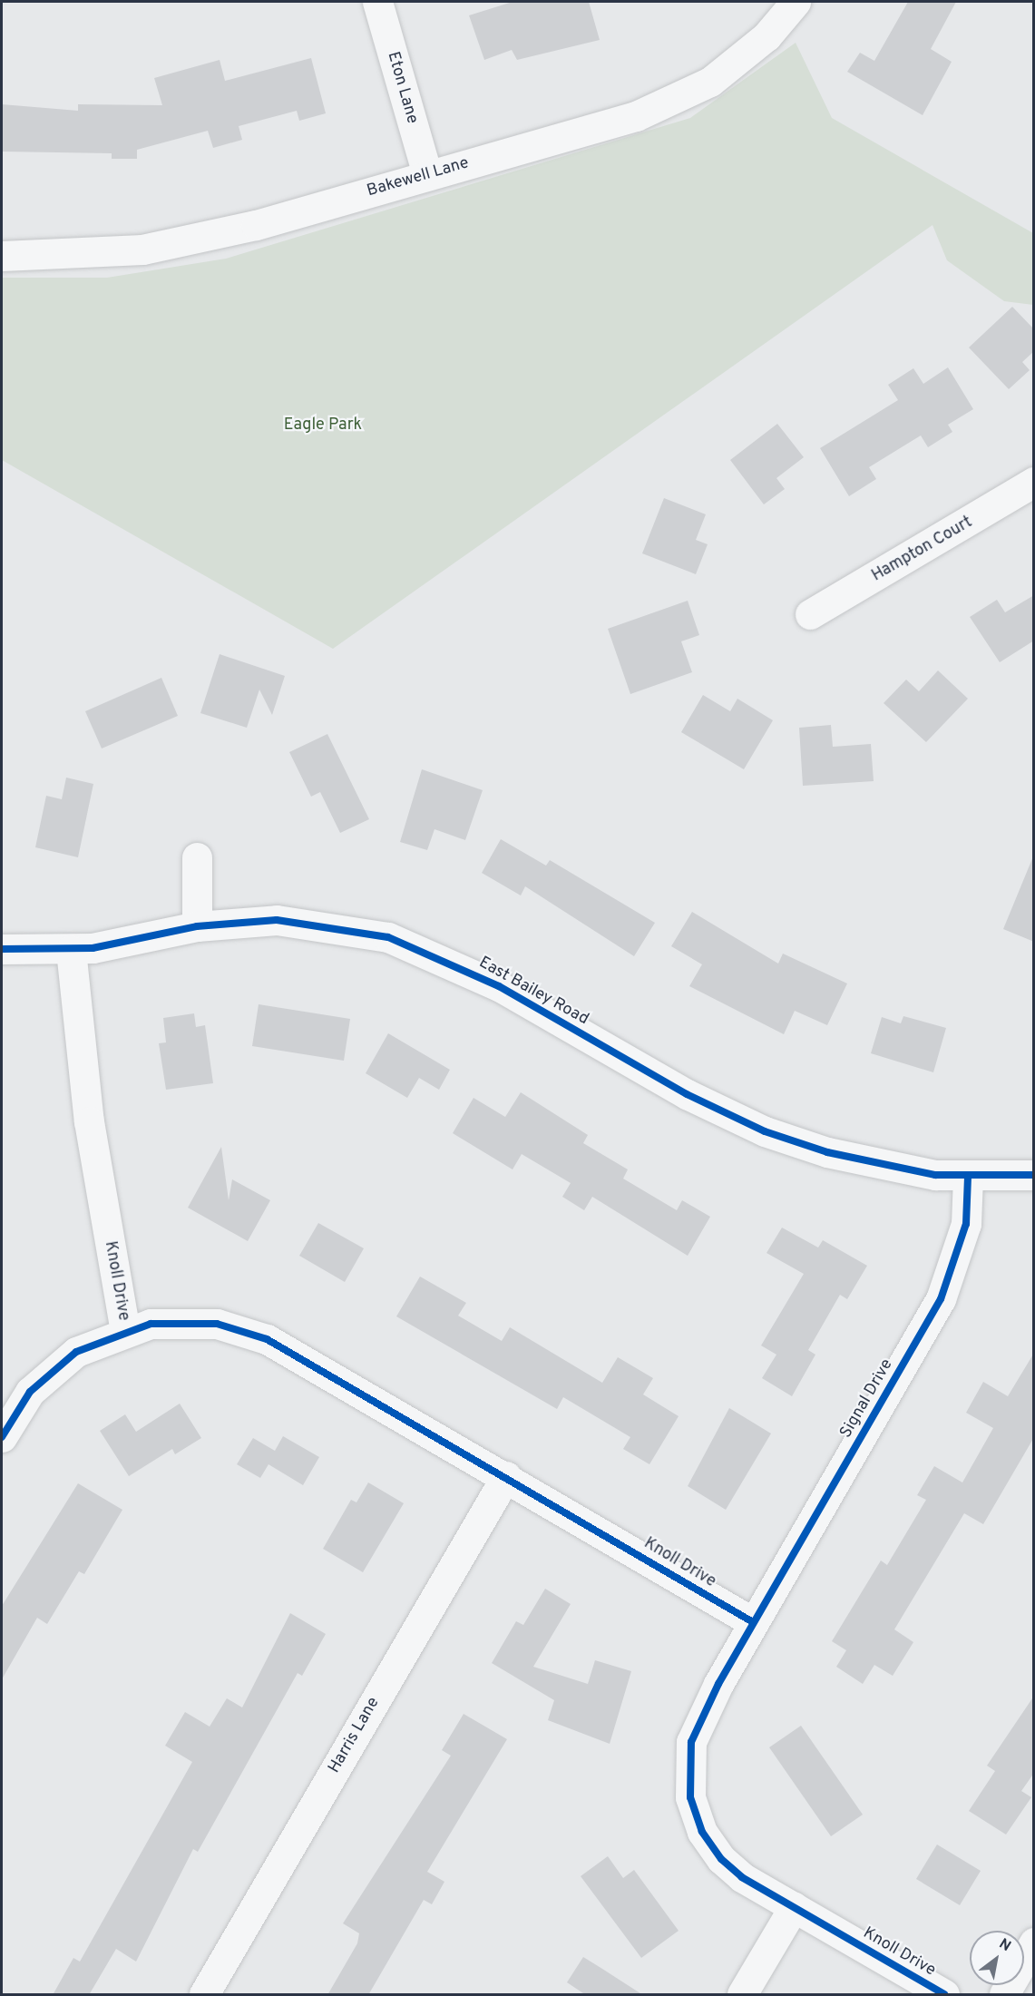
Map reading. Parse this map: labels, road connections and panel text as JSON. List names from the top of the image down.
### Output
{
  "streets": {
    "street": [
      "Eton Lane",
      "Bakewell Lane",
      "Hampton Court",
      "East Bailey Road",
      "Knoll Drive",
      "Signal Drive",
      "Harris Lane"
    ]
  },
  "crossings": [
    ["Eton Lane", "Bakewell Lane"],
    ["East Bailey Road", "Knoll Drive"],
    ["East Bailey Road", "Signal Drive"],
    ["Knoll Drive", "Signal Drive"],
    ["Knoll Drive", "Harris Lane"]
  ],
  "parks": ["Eagle Park"],
  "north": "top right"
}
